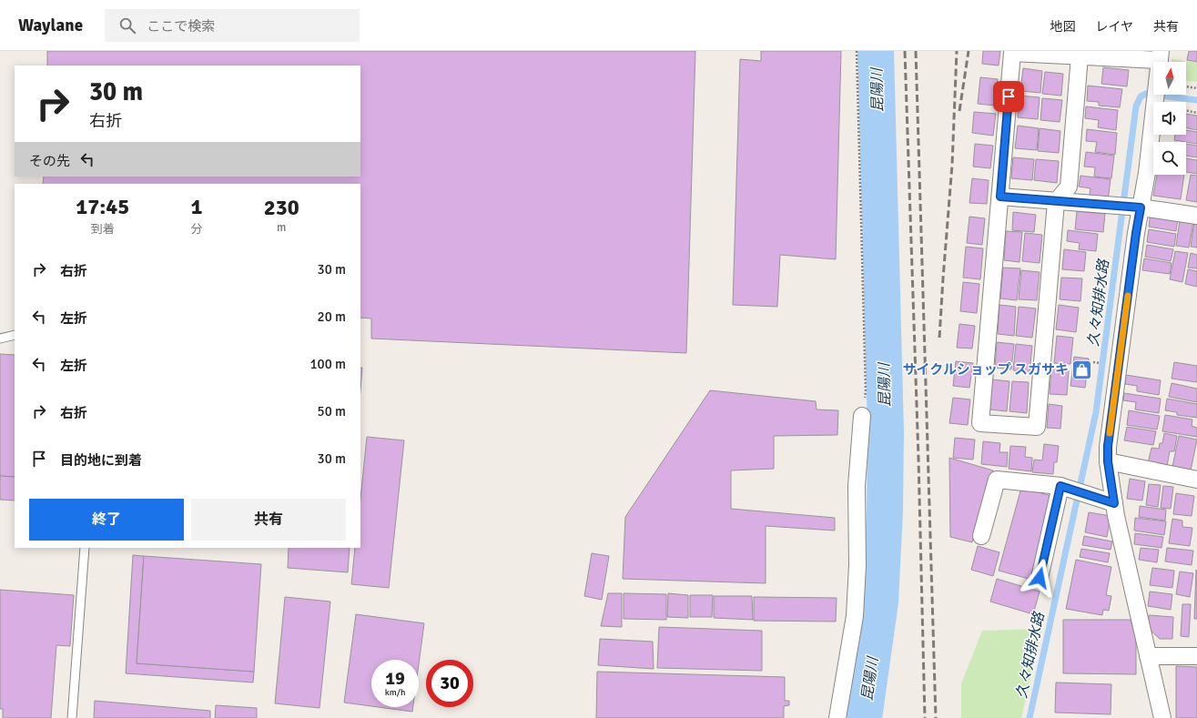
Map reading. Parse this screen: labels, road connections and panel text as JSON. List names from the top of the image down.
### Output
{
  "water": ["昆陽川", "久々知排水路"],
  "places": {
    "shop": ["サイクルショップ スガサキ"]
  },
  "north": "top",
  "page": {
    "header": "Waylane",
    "search": "ここで検索",
    "nav": ["地図", "レイヤ", "共有"],
    "turn": ["30 m", "右折"],
    "then": "その先",
    "eta": [
      "17:45",
      "到着",
      "1",
      "分",
      "230",
      "m"
    ],
    "list": [
      {
        "name": "右折",
        "value": "30 m"
      },
      {
        "name": "左折",
        "value": "20 m"
      },
      {
        "name": "左折",
        "value": "100 m"
      },
      {
        "name": "右折",
        "value": "50 m"
      },
      {
        "name": "目的地に到着",
        "value": "30 m"
      }
    ],
    "buttons": ["終了", "共有"],
    "speed": "19 km/h",
    "limit": "30"
  }
}
